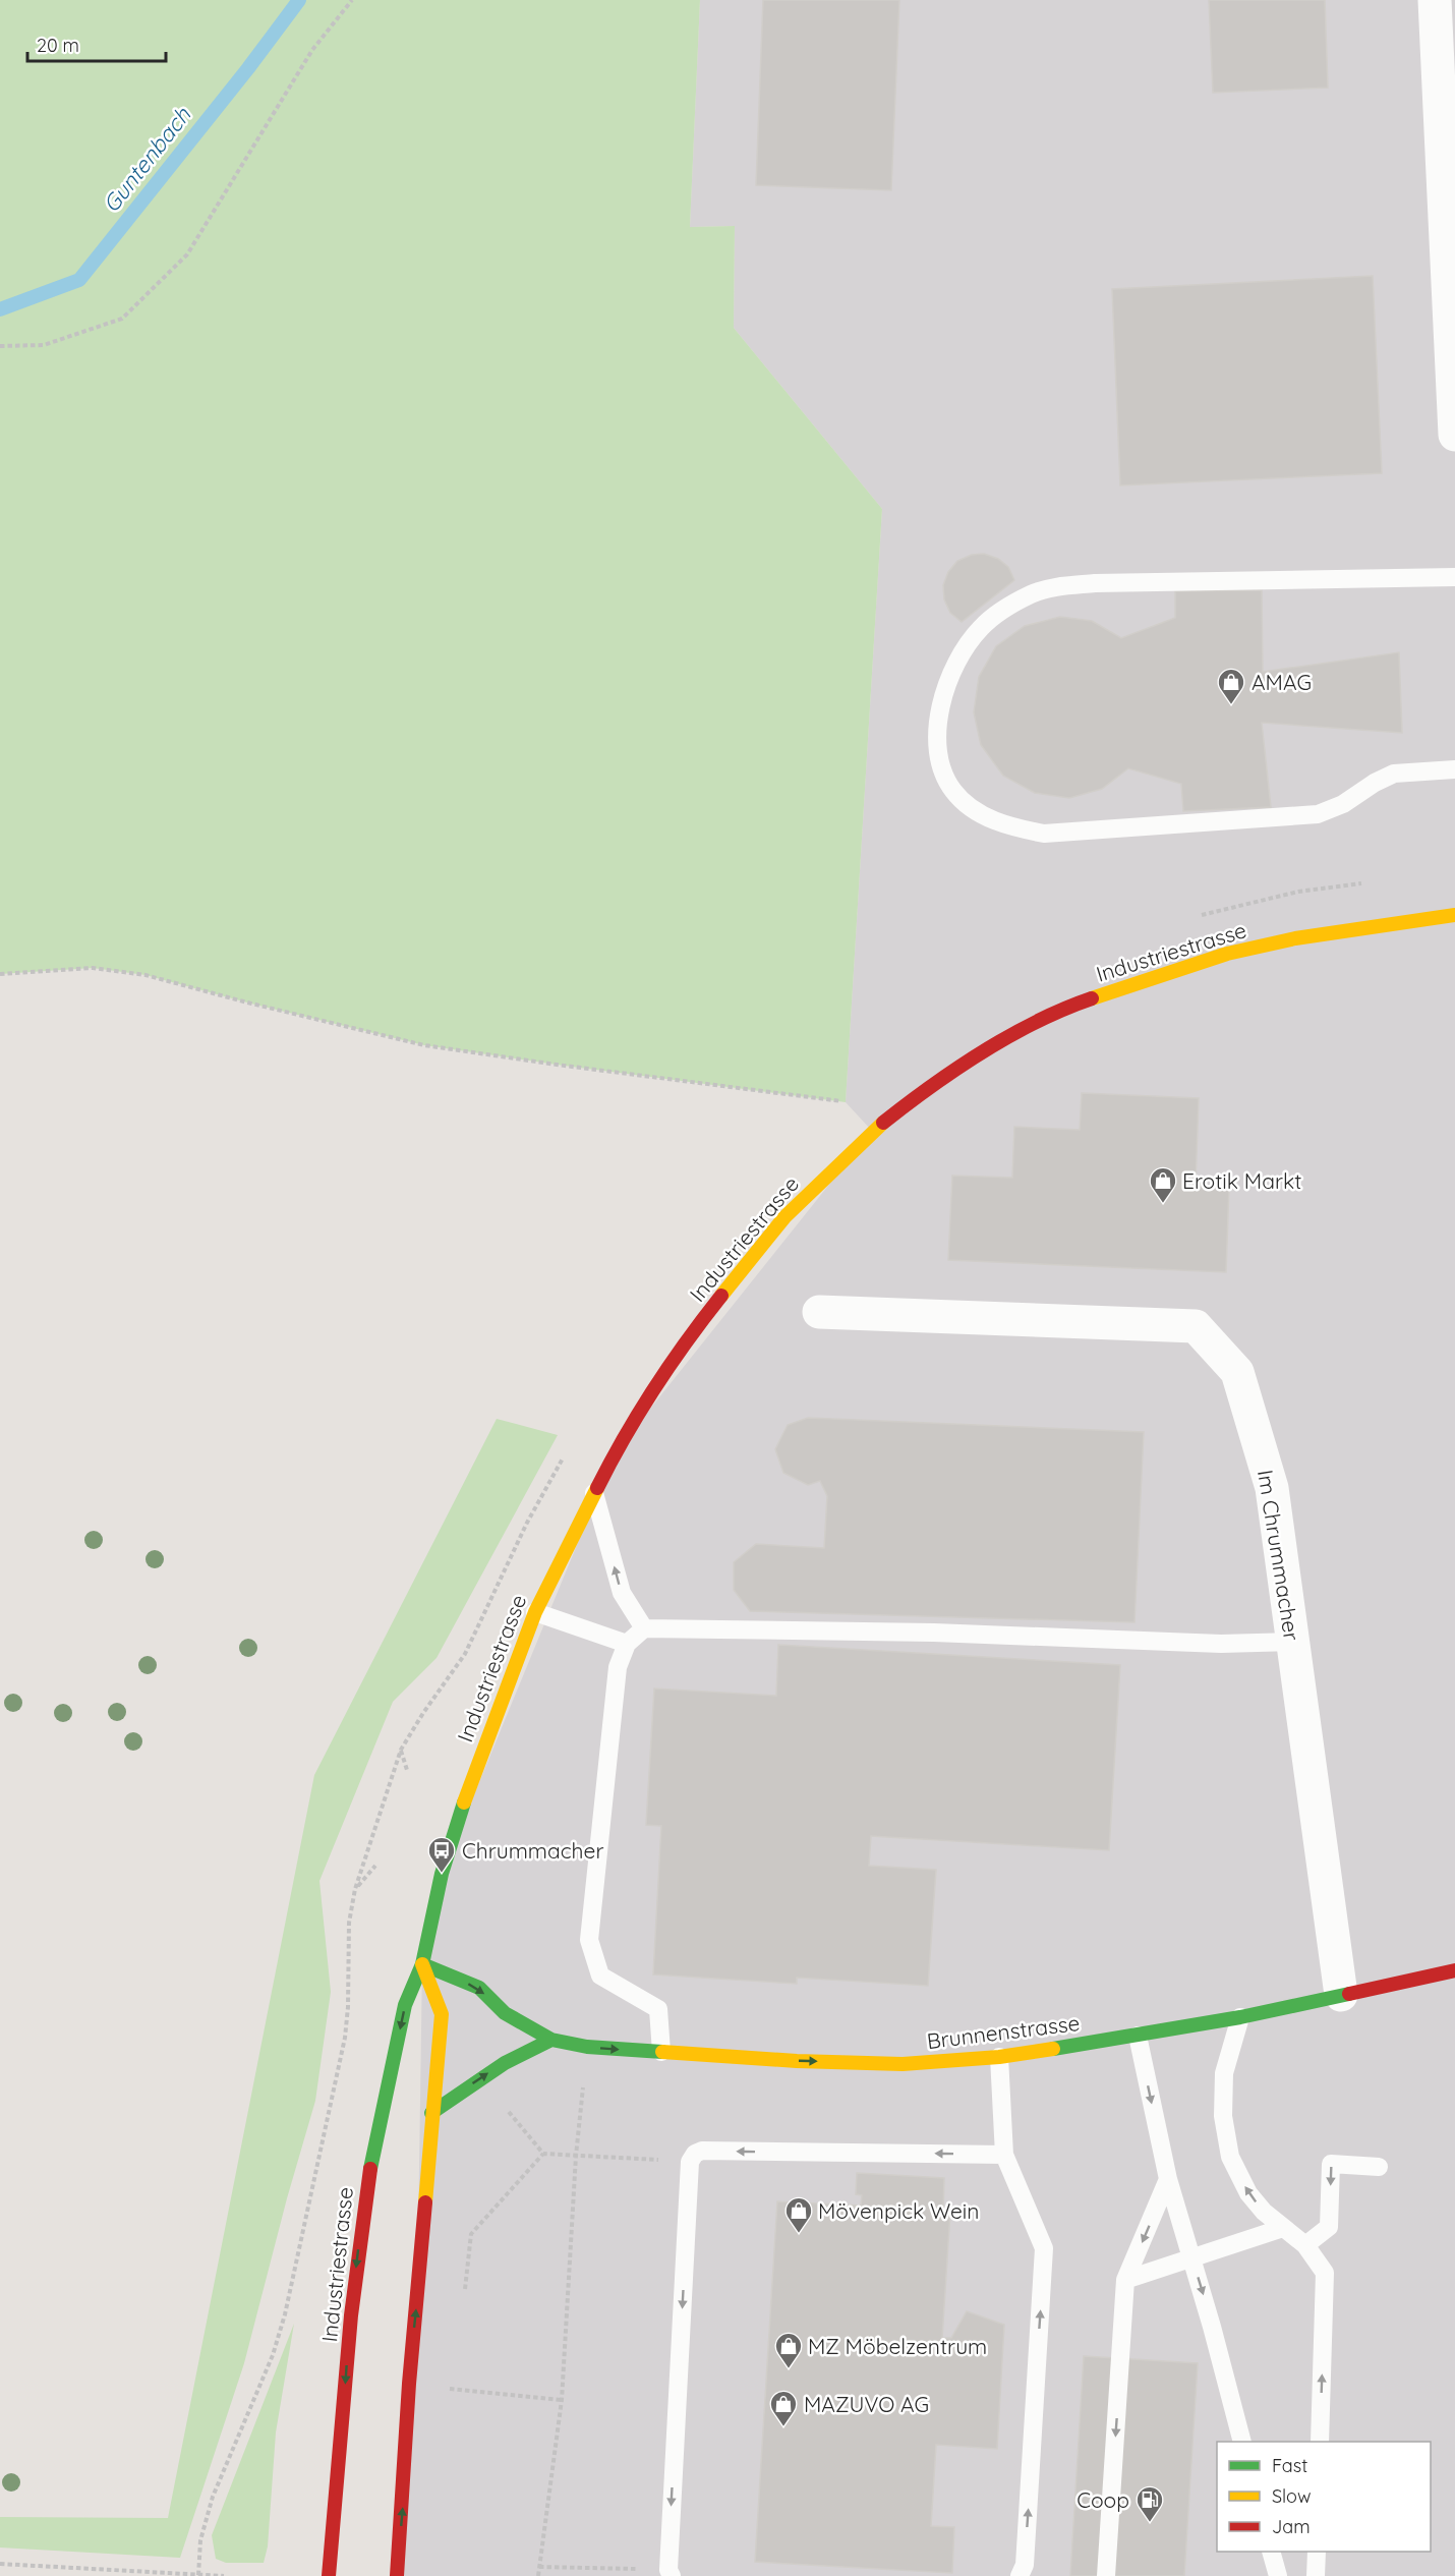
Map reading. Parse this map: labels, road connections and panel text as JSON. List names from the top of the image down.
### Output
{
  "streets": {
    "main road": ["Industriestrasse", "Brunnenstrasse"],
    "street": ["Im Chrummacher"]
  },
  "crossings": [
    ["Industriestrasse", "Brunnenstrasse"],
    ["Im Chrummacher", "Brunnenstrasse"]
  ],
  "one_way": ["Brunnenstrasse"],
  "water": ["Guntenbach"],
  "places": {
    "shop": [
      "AMAG",
      "Erotik Markt",
      "Mövenpick Wein",
      "MZ Möbelzentrum",
      "MAZUVO AG"
    ],
    "bus stop": ["Chrummacher"],
    "fuel station": ["Coop"]
  },
  "legend": ["Fast", "Slow", "Jam"],
  "scale_bar": "20 m"
}
